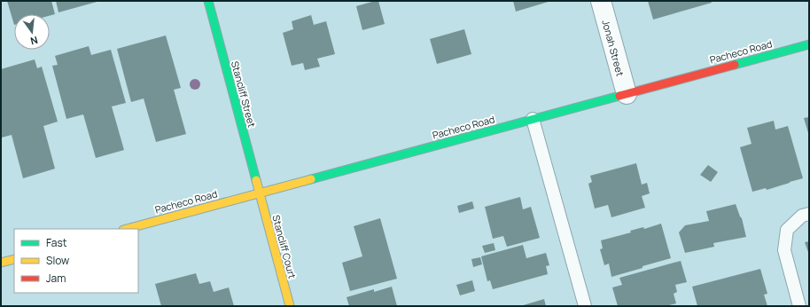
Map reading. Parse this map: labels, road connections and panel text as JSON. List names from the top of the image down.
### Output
{
  "streets": {
    "street": [
      "Jonah Street",
      "Pacheco Road",
      "Stancliff Street",
      "Stancliff Court"
    ]
  },
  "crossings": [
    ["Jonah Street", "Pacheco Road"],
    ["Pacheco Road", "Stancliff Street"],
    ["Pacheco Road", "Stancliff Court"],
    ["Stancliff Street", "Stancliff Court"]
  ],
  "legend": ["Fast", "Slow", "Jam"],
  "north": "bottom"
}
